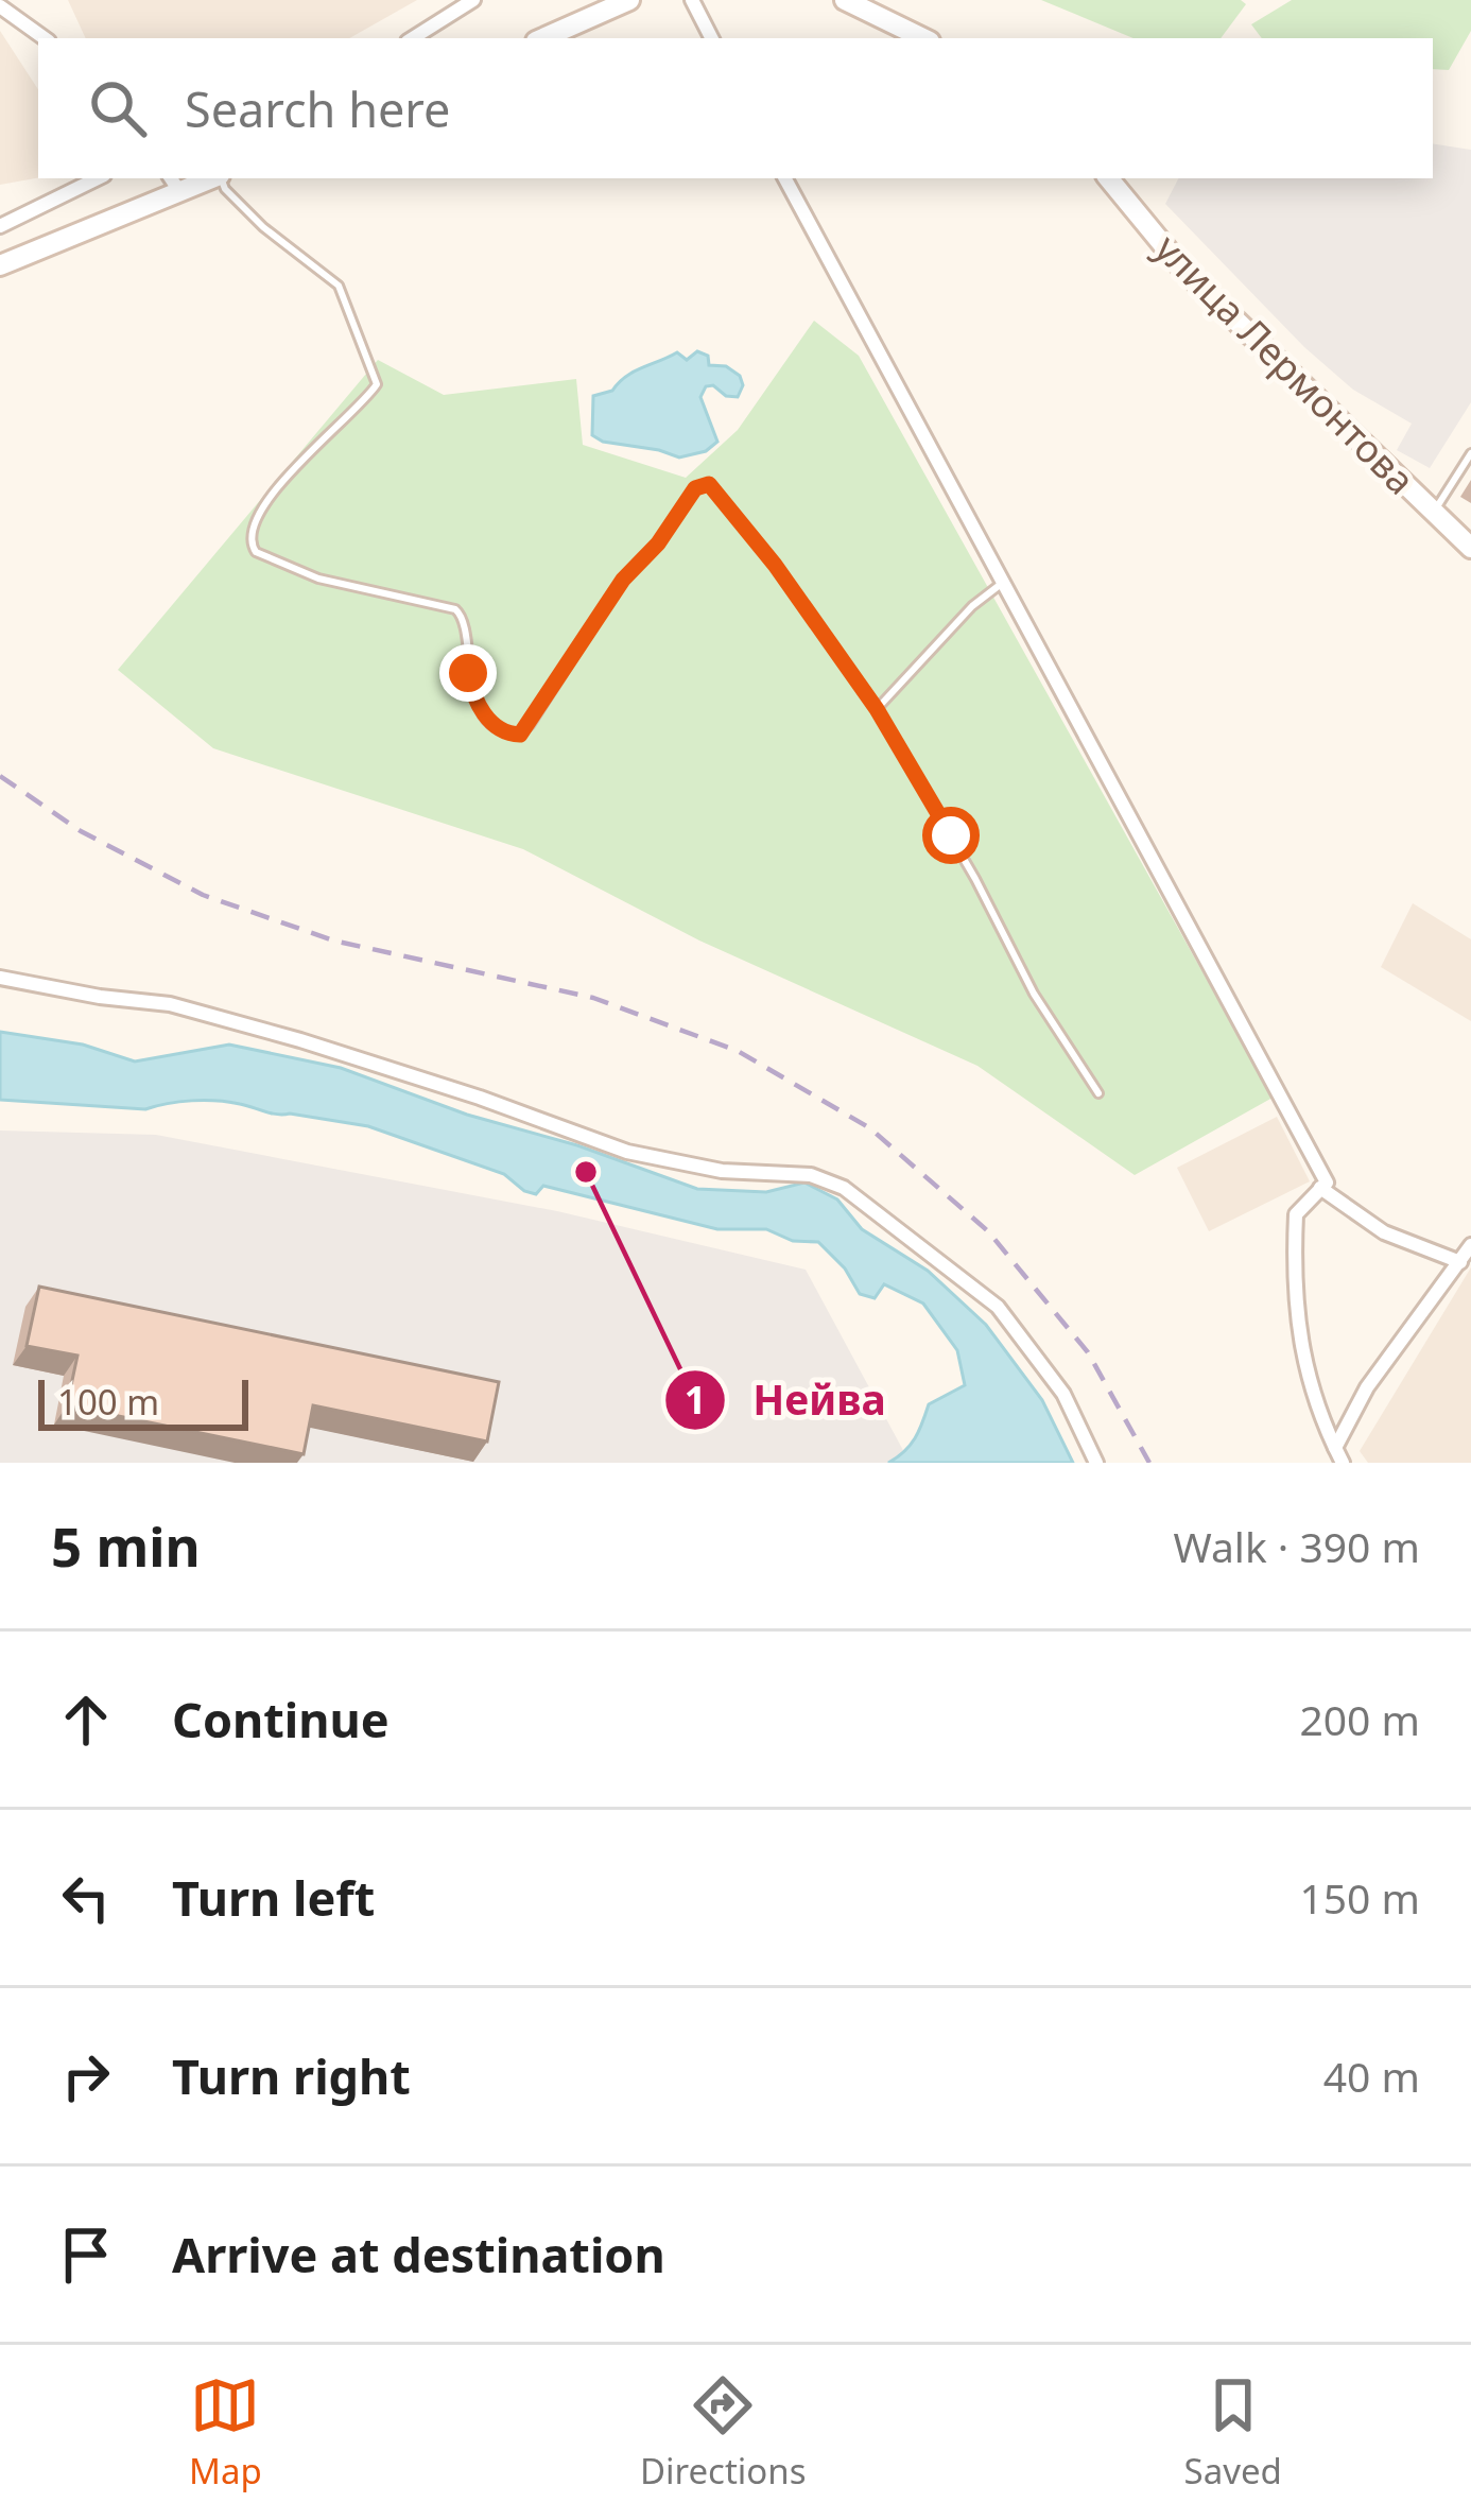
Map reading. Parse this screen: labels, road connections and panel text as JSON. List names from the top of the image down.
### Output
{
  "streets": {
    "street": ["улица Лермонтова"]
  },
  "places": ["Нейва"],
  "scale_bar": "100 m",
  "page": {
    "search": "Search here",
    "scale": "100 m",
    "heading": ["5 min", "Walk · 390 m"],
    "list": [
      ["Continue", "200 m"],
      ["Turn left", "150 m"],
      ["Turn right", "40 m"],
      "Arrive at destination"
    ],
    "nav": ["Map", "Directions", "Saved"]
  }
}
